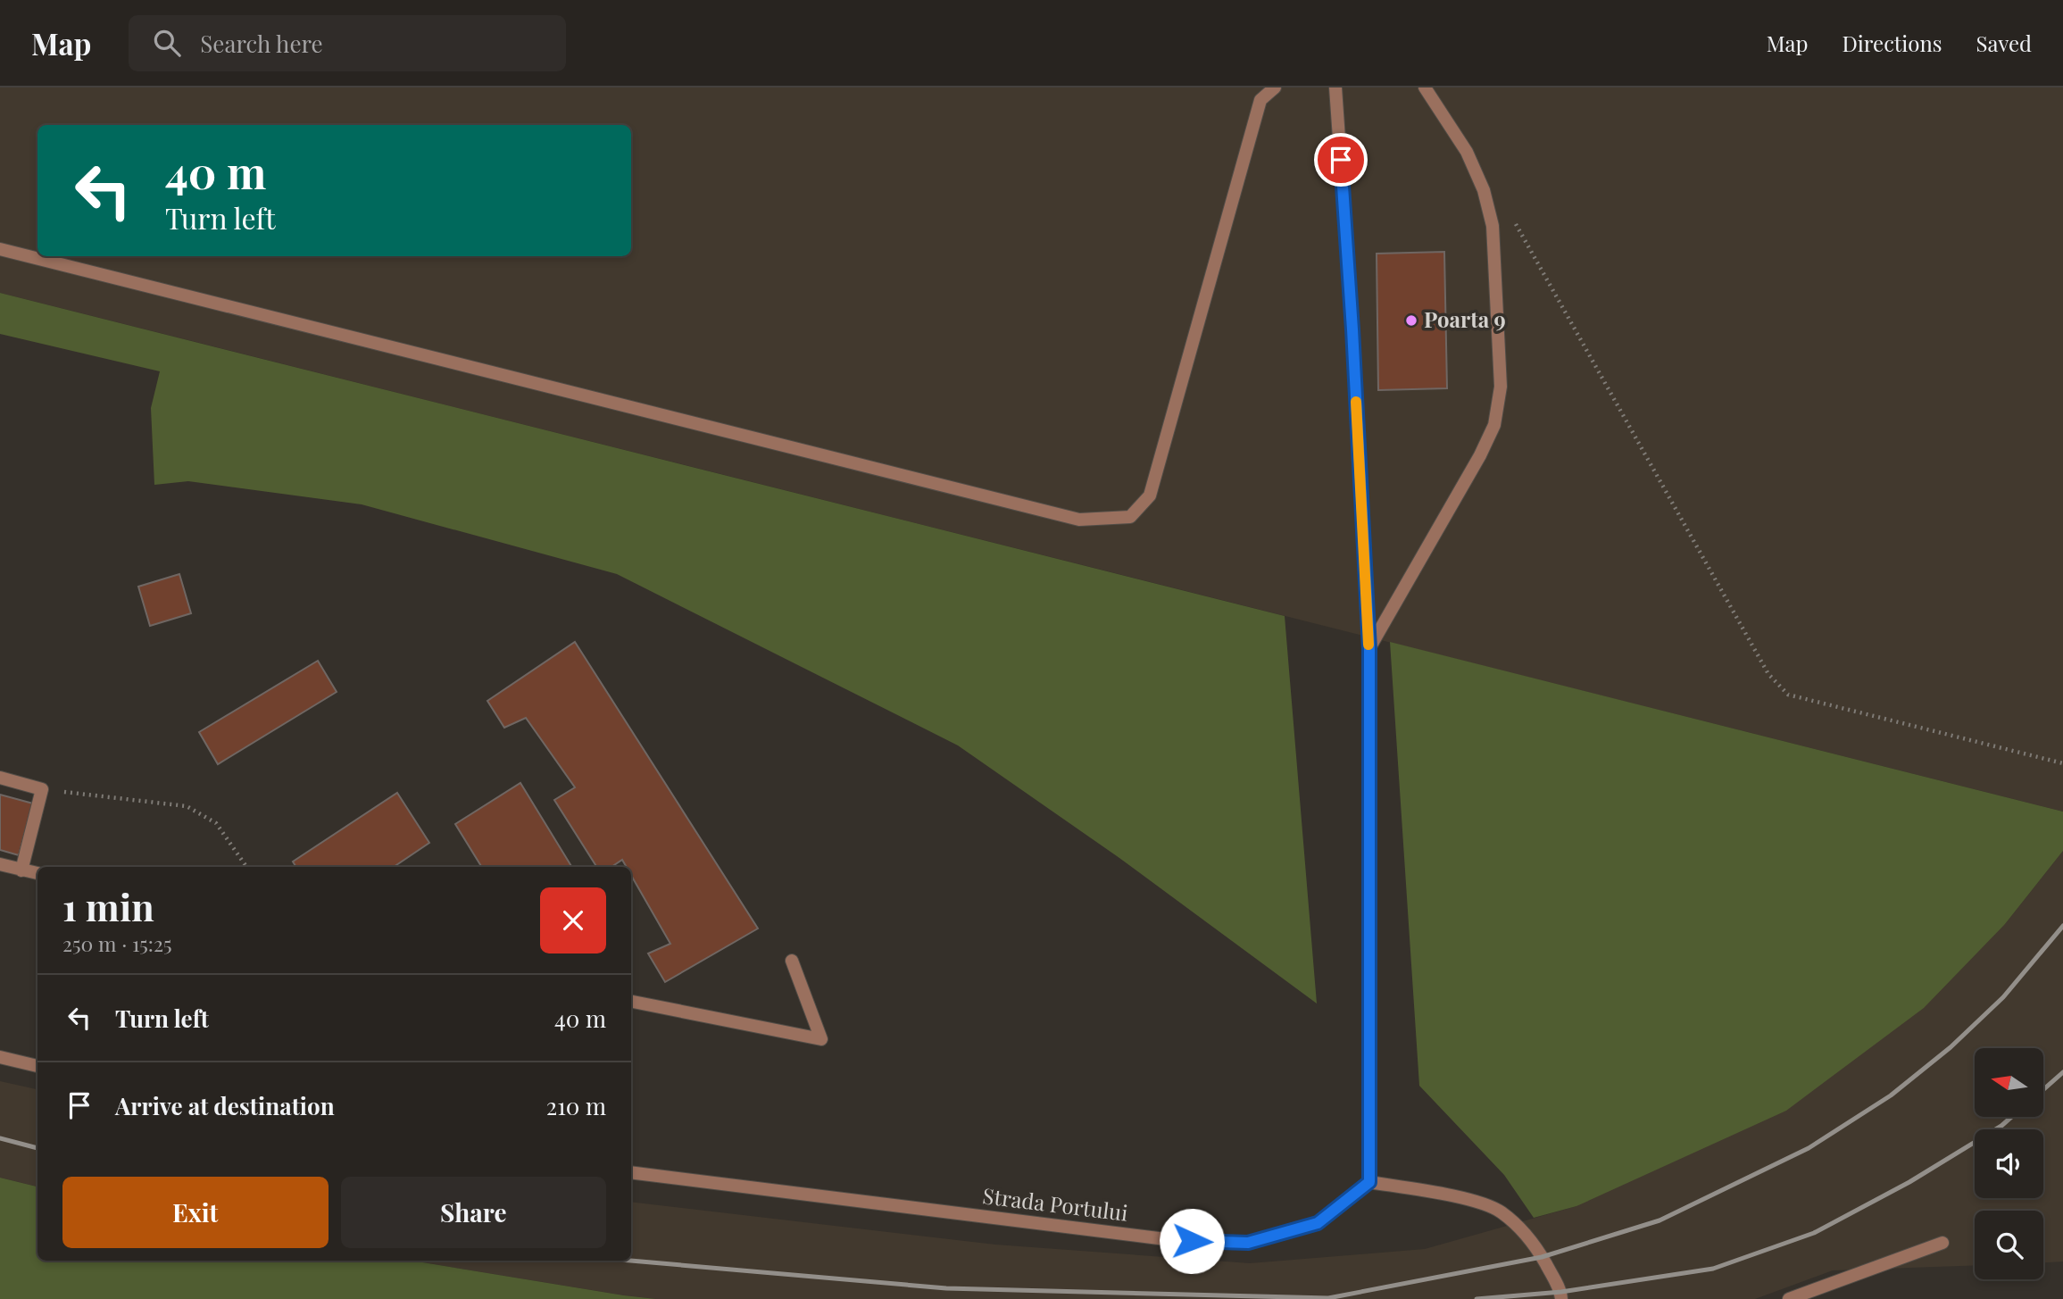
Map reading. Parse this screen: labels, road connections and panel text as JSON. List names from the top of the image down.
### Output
{
  "streets": {
    "street": ["Strada Portului"]
  },
  "places": ["Poarta 9"],
  "north": "left",
  "page": {
    "header": "Map",
    "search": "Search here",
    "nav": ["Map", "Directions", "Saved"],
    "turn": ["40 m", "Turn left"],
    "heading": ["1 min", "250 m · 15:25"],
    "list": [
      {
        "name": "Turn left",
        "value": "40 m"
      },
      {
        "name": "Arrive at destination",
        "value": "210 m"
      }
    ],
    "buttons": ["Exit", "Share"]
  }
}
